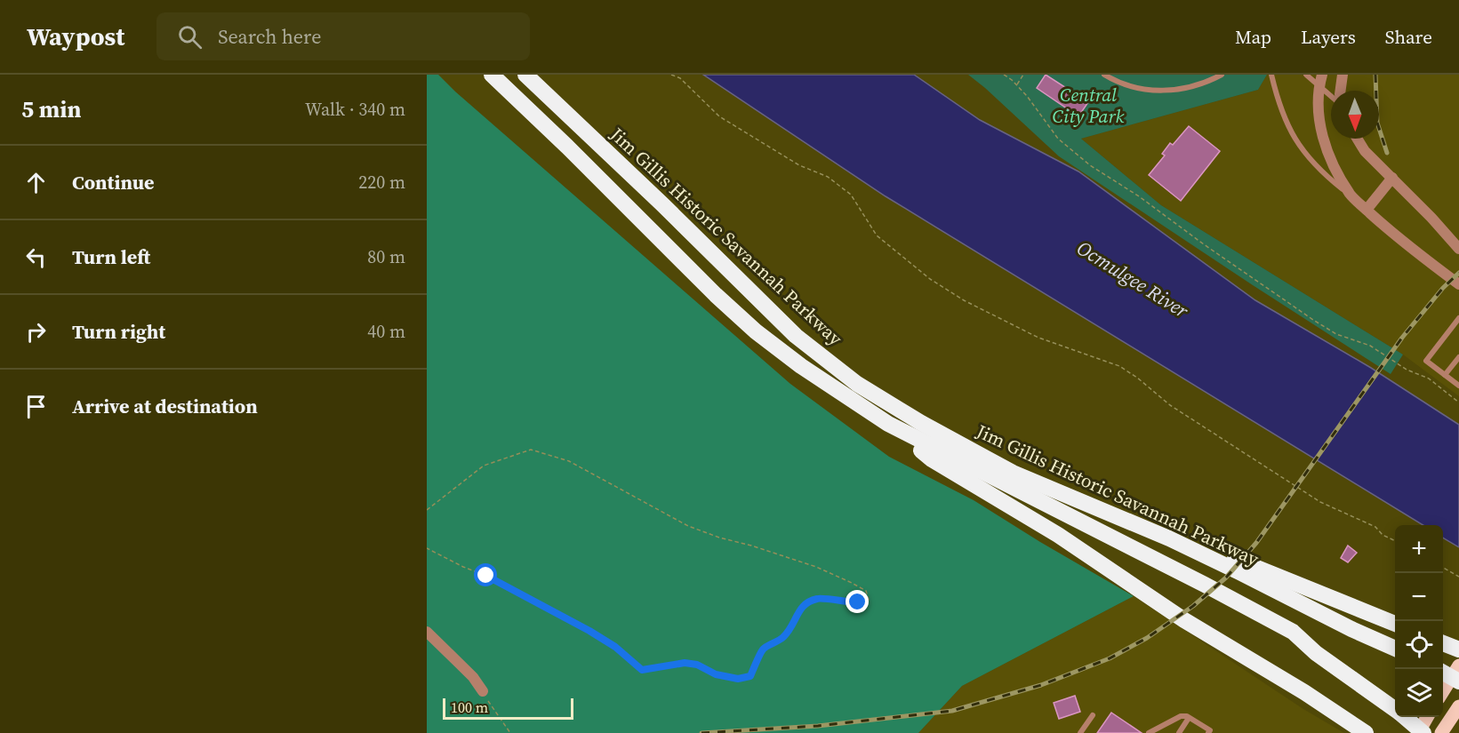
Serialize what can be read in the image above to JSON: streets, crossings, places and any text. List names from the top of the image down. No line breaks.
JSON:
{"streets":{"highway":["Jim Gillis Historic Savannah Parkway"]},"water":["Ocmulgee River"],"parks":["Central City Park"],"scale_bar":"100 m","north":"bottom","page":{"header":"Waypost","search":"Search here","nav":["Map","Layers","Share"],"heading":["5 min","Walk · 340 m"],"list":[["Continue","220 m"],["Turn left","80 m"],["Turn right","40 m"],"Arrive at destination"],"map_buttons":["+","−"],"scale":"100 m"}}
